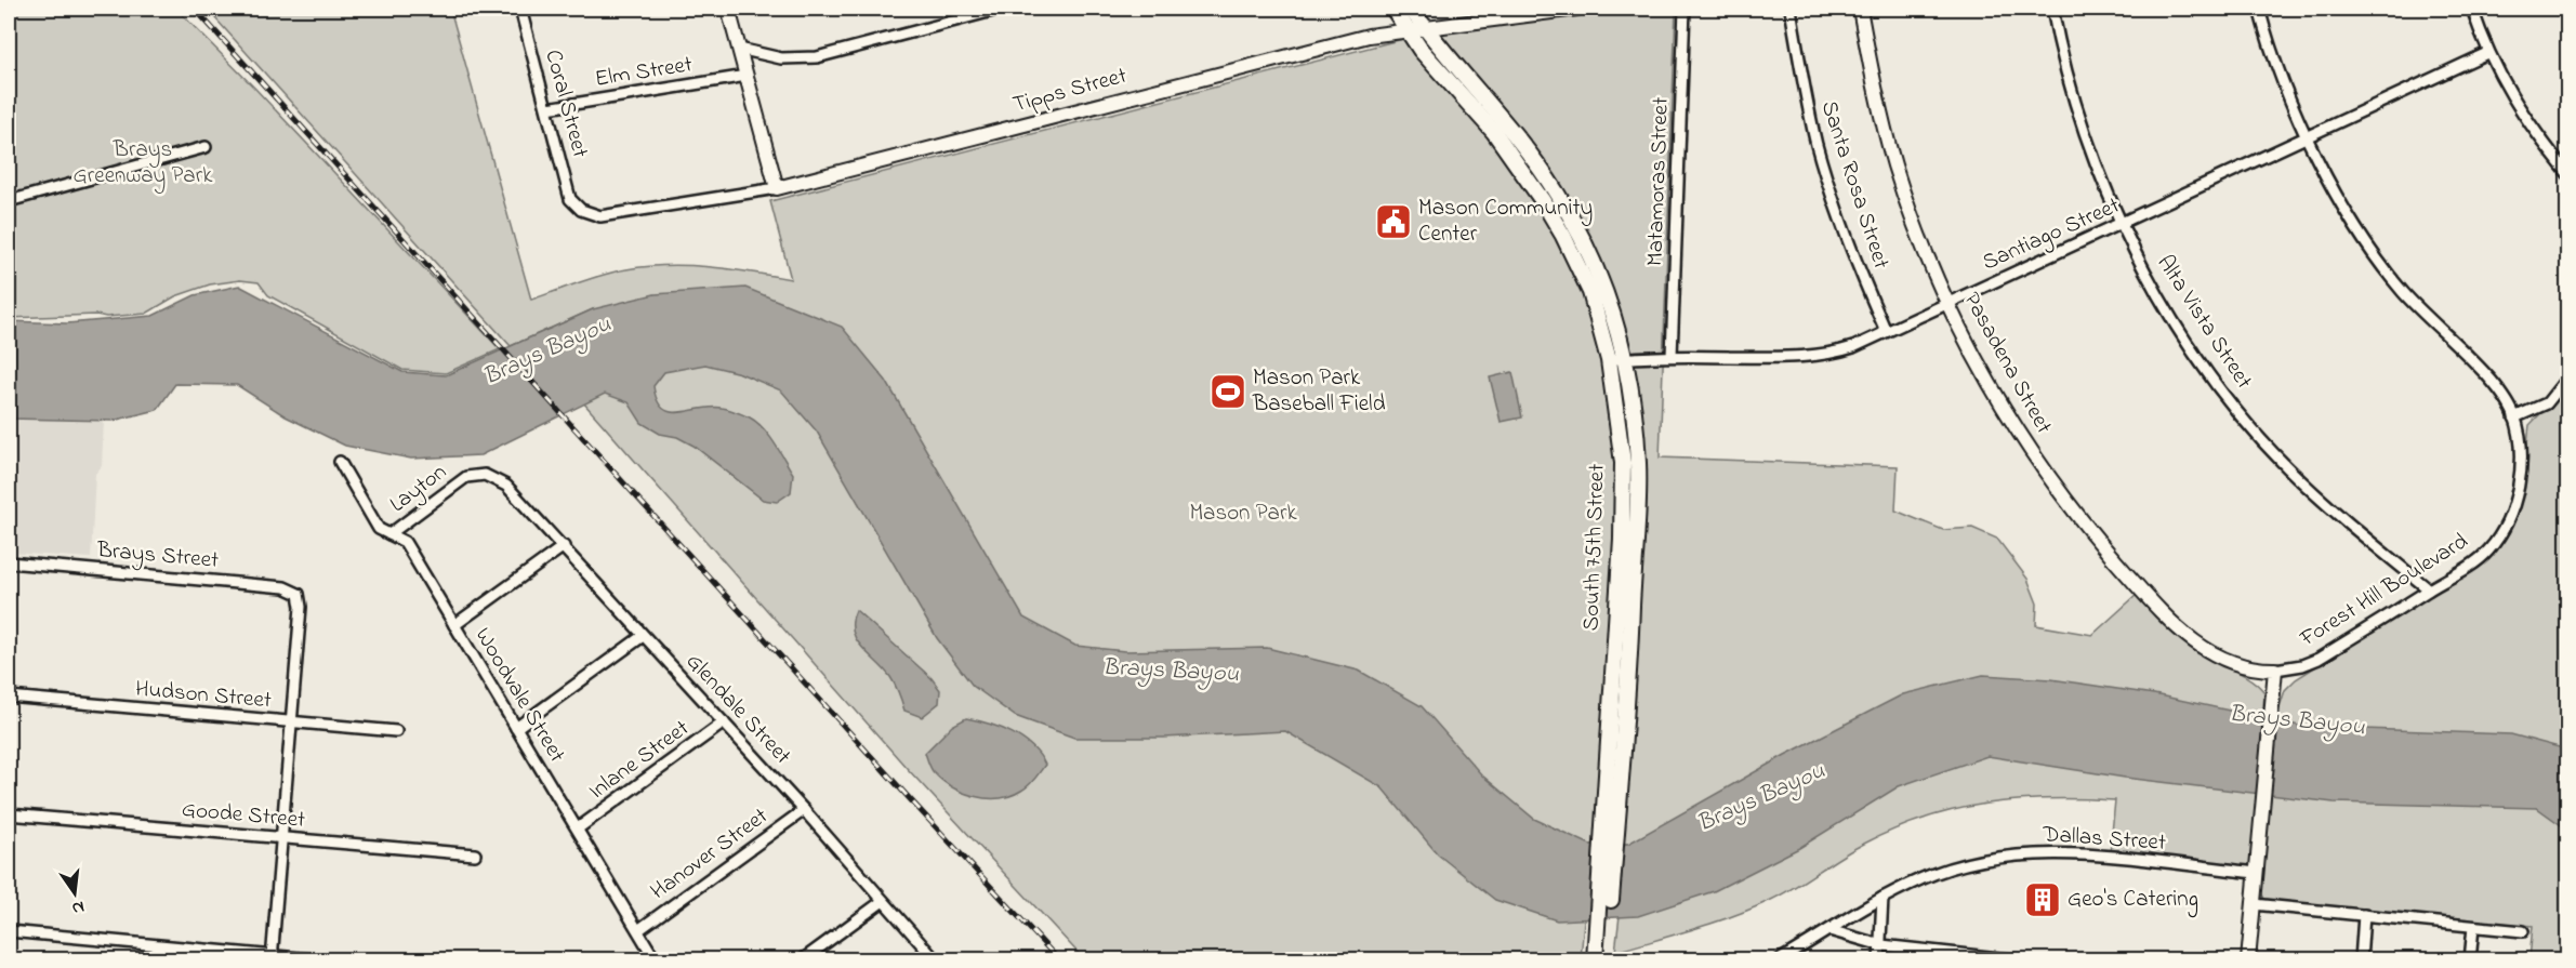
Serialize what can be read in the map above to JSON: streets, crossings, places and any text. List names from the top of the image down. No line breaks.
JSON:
{"streets":{"main road":["South 75th Street"],"street":["Elm Street","Tipps Street","Coral Street","Matamoras Street","Santa Rosa Street","Santiago Street","Alta Vista Street","Pasadena Street","Layton","Brays Street","Forest Hill Boulevard","Hudson Street","Woodvale Street","Glendale Street","Inlane Street","Goode Street","Dallas Street","Hanover Street"]},"crossings":[["Elm Street","Coral Street"],["Tipps Street","Coral Street"],["Tipps Street","South 75th Street"],["Matamoras Street","Santiago Street"],["Santa Rosa Street","Santiago Street"],["Santiago Street","Alta Vista Street"],["Santiago Street","Pasadena Street"],["Santiago Street","South 75th Street"],["Santiago Street","Forest Hill Boulevard"],["Alta Vista Street","Forest Hill Boulevard"],["Pasadena Street","Forest Hill Boulevard"],["Layton","Woodvale Street"],["Layton","Glendale Street"],["Brays Street","Hudson Street"],["Woodvale Street","Inlane Street"],["Woodvale Street","Hanover Street"],["Glendale Street","Inlane Street"],["Glendale Street","Hanover Street"]],"water":["Brays Bayou"],"parks":["Brays Greenway Park","Mason Park"],"places":{"public building":["Mason Community Center"],"sports":["Mason Park Baseball Field"],"building":["Geo's Catering"]},"north":"bottom"}
